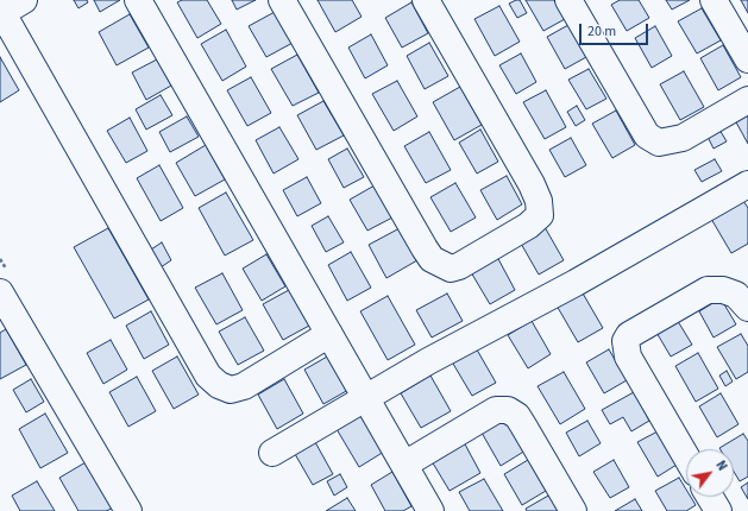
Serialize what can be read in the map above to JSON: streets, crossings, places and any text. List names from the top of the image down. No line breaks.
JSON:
{"scale_bar":"20 m","north":"top right"}
